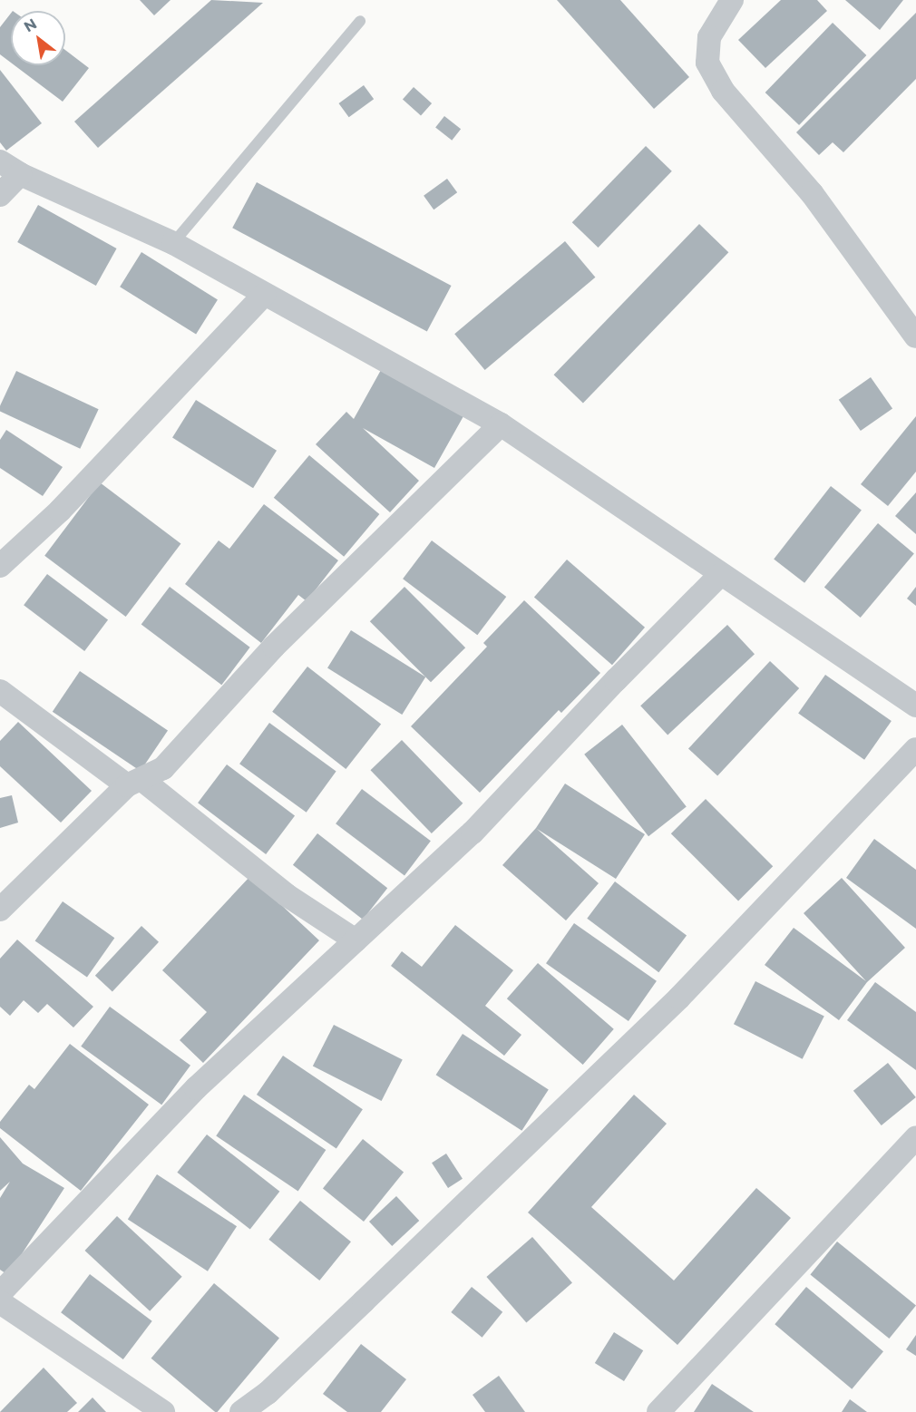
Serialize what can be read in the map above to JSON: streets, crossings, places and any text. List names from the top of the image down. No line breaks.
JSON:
{"north":"top left"}
